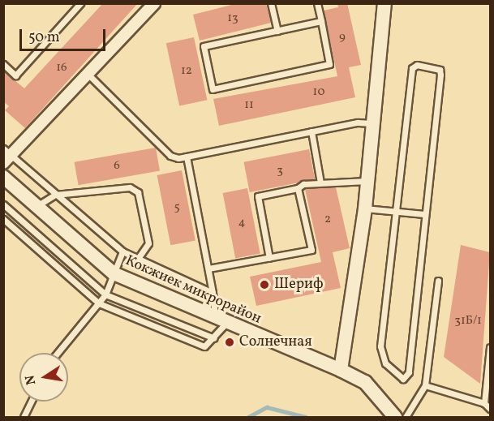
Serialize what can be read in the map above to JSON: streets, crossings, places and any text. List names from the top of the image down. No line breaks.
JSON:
{"streets":{"street":["Кокжиек микрорайон"]},"places":["Шериф","Солнечная"],"house_numbers":["13","9","16","12","10","11","6","3","5","2","4","31Б/1"],"scale_bar":"50 m","north":"left"}
